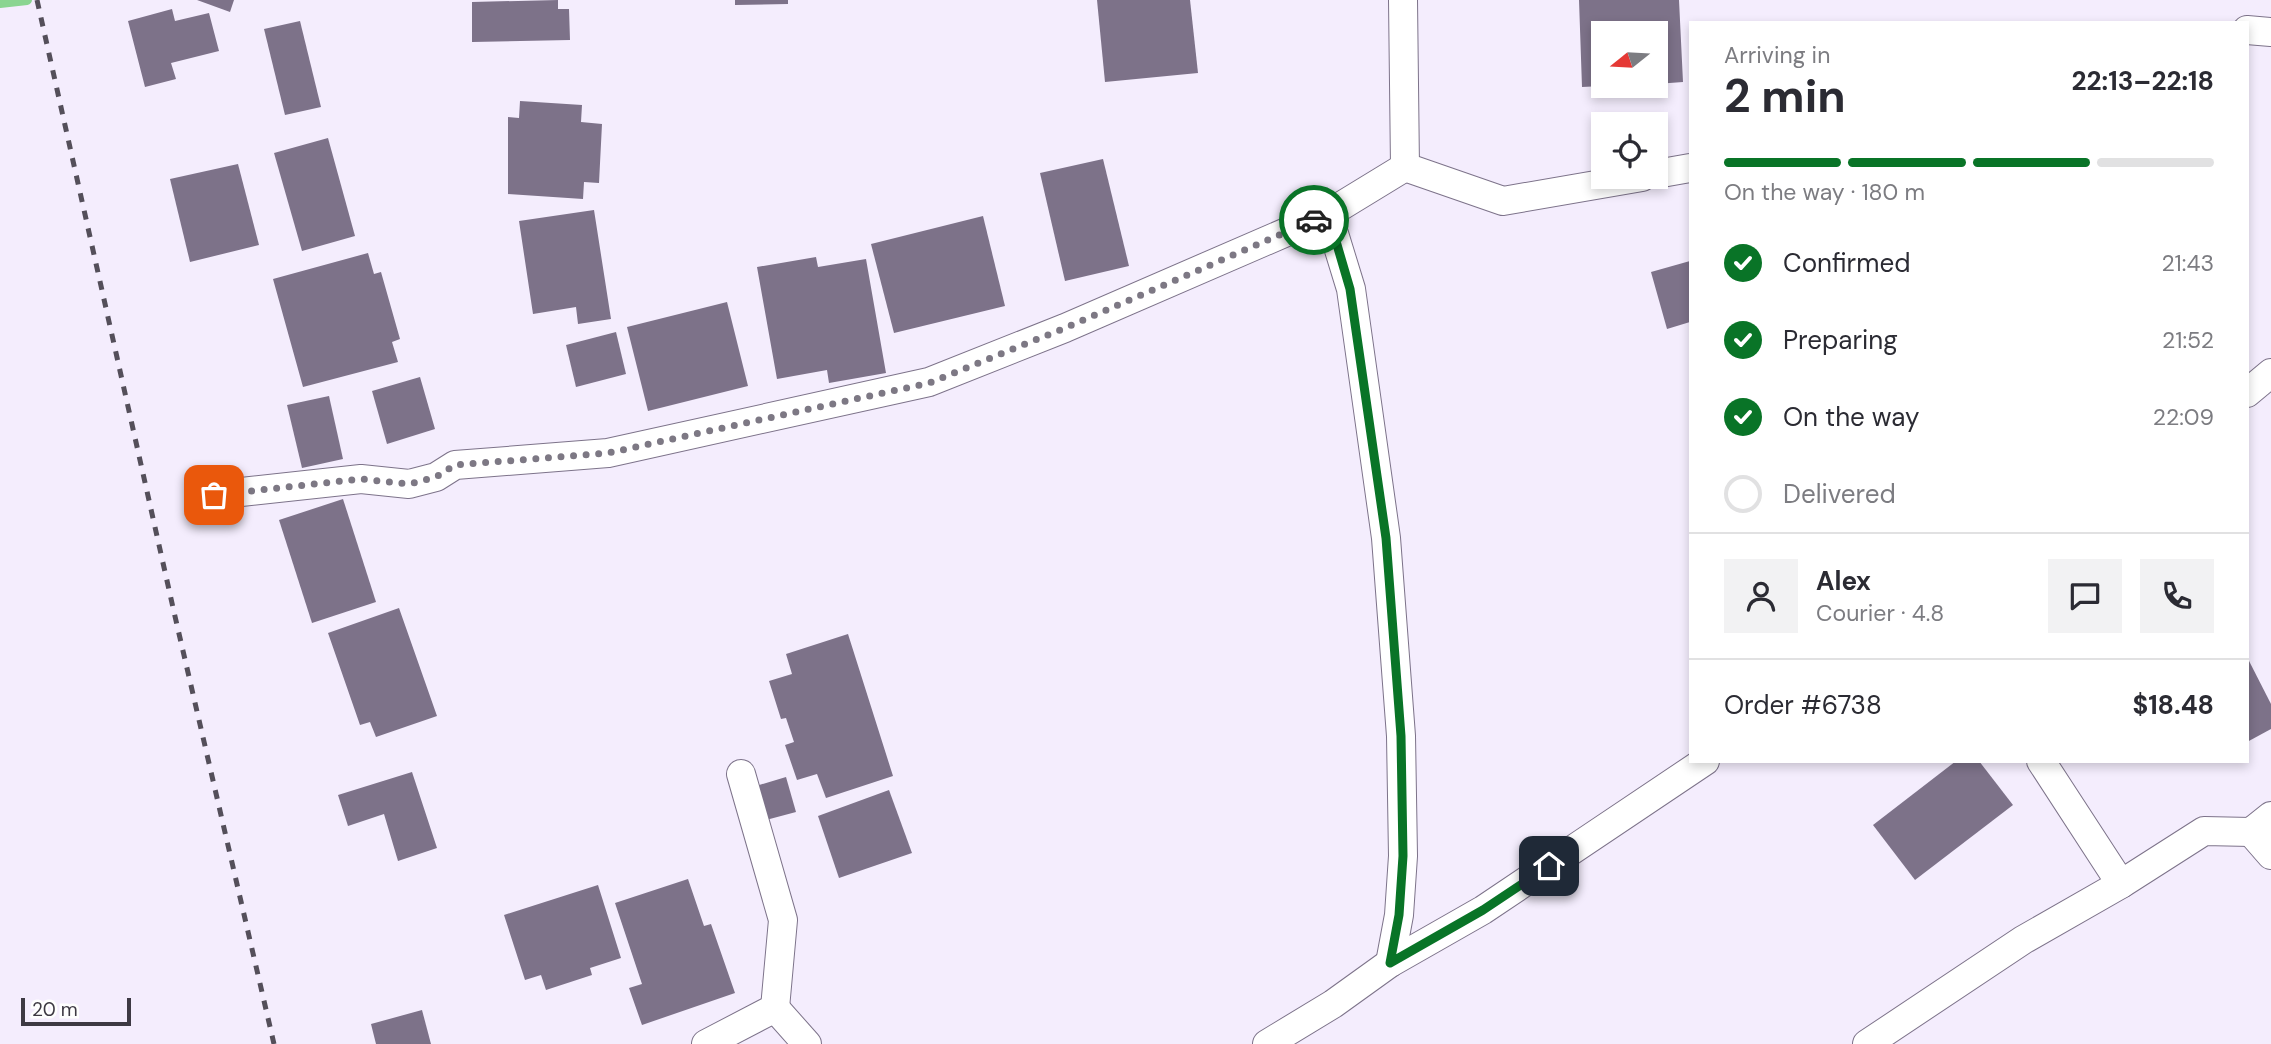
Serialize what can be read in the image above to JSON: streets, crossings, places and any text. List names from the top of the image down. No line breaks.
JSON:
{"scale_bar":"20 m","north":"left","page":{"heading":["2 min","Arriving in","22:13–22:18"],"panel":["Alex","Courier · 4.8","Order #6738","$18.48"],"bar":"On the way · 180 m","list":[["Confirmed","21:43"],["Preparing","21:52"],["On the way","22:09"],"Delivered"],"scale":"20 m"}}
